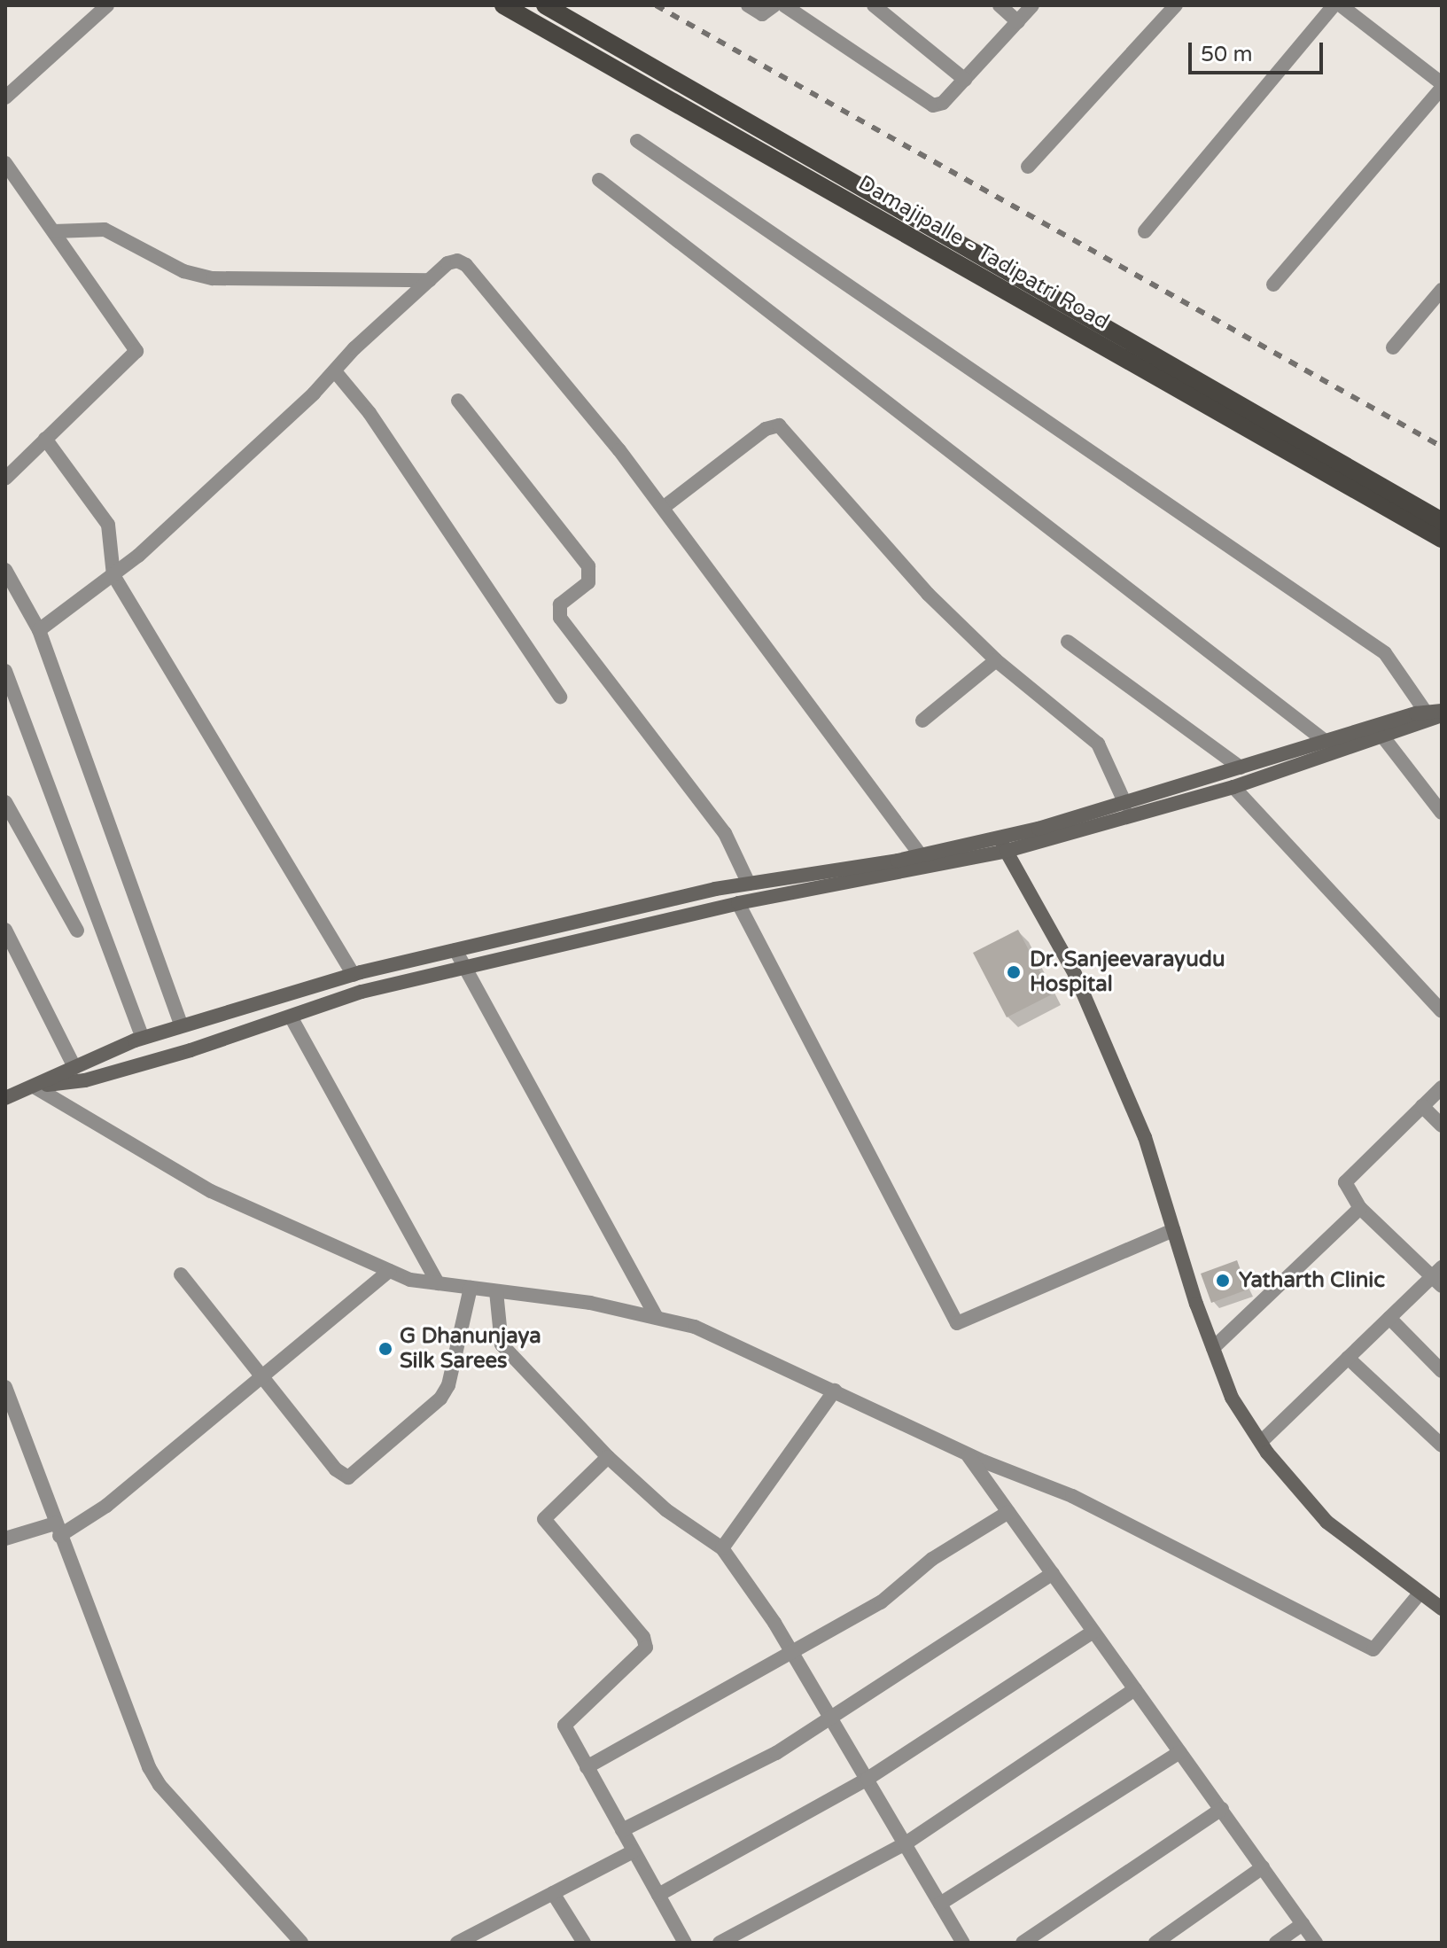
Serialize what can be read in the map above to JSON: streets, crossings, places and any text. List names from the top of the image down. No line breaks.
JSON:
{"streets":{"main road":["Damajipalle - Tadipatri Road"]},"places":["Dr. Sanjeevarayudu Hospital","Yatharth Clinic","G Dhanunjaya Silk Sarees"],"scale_bar":"50 m"}
